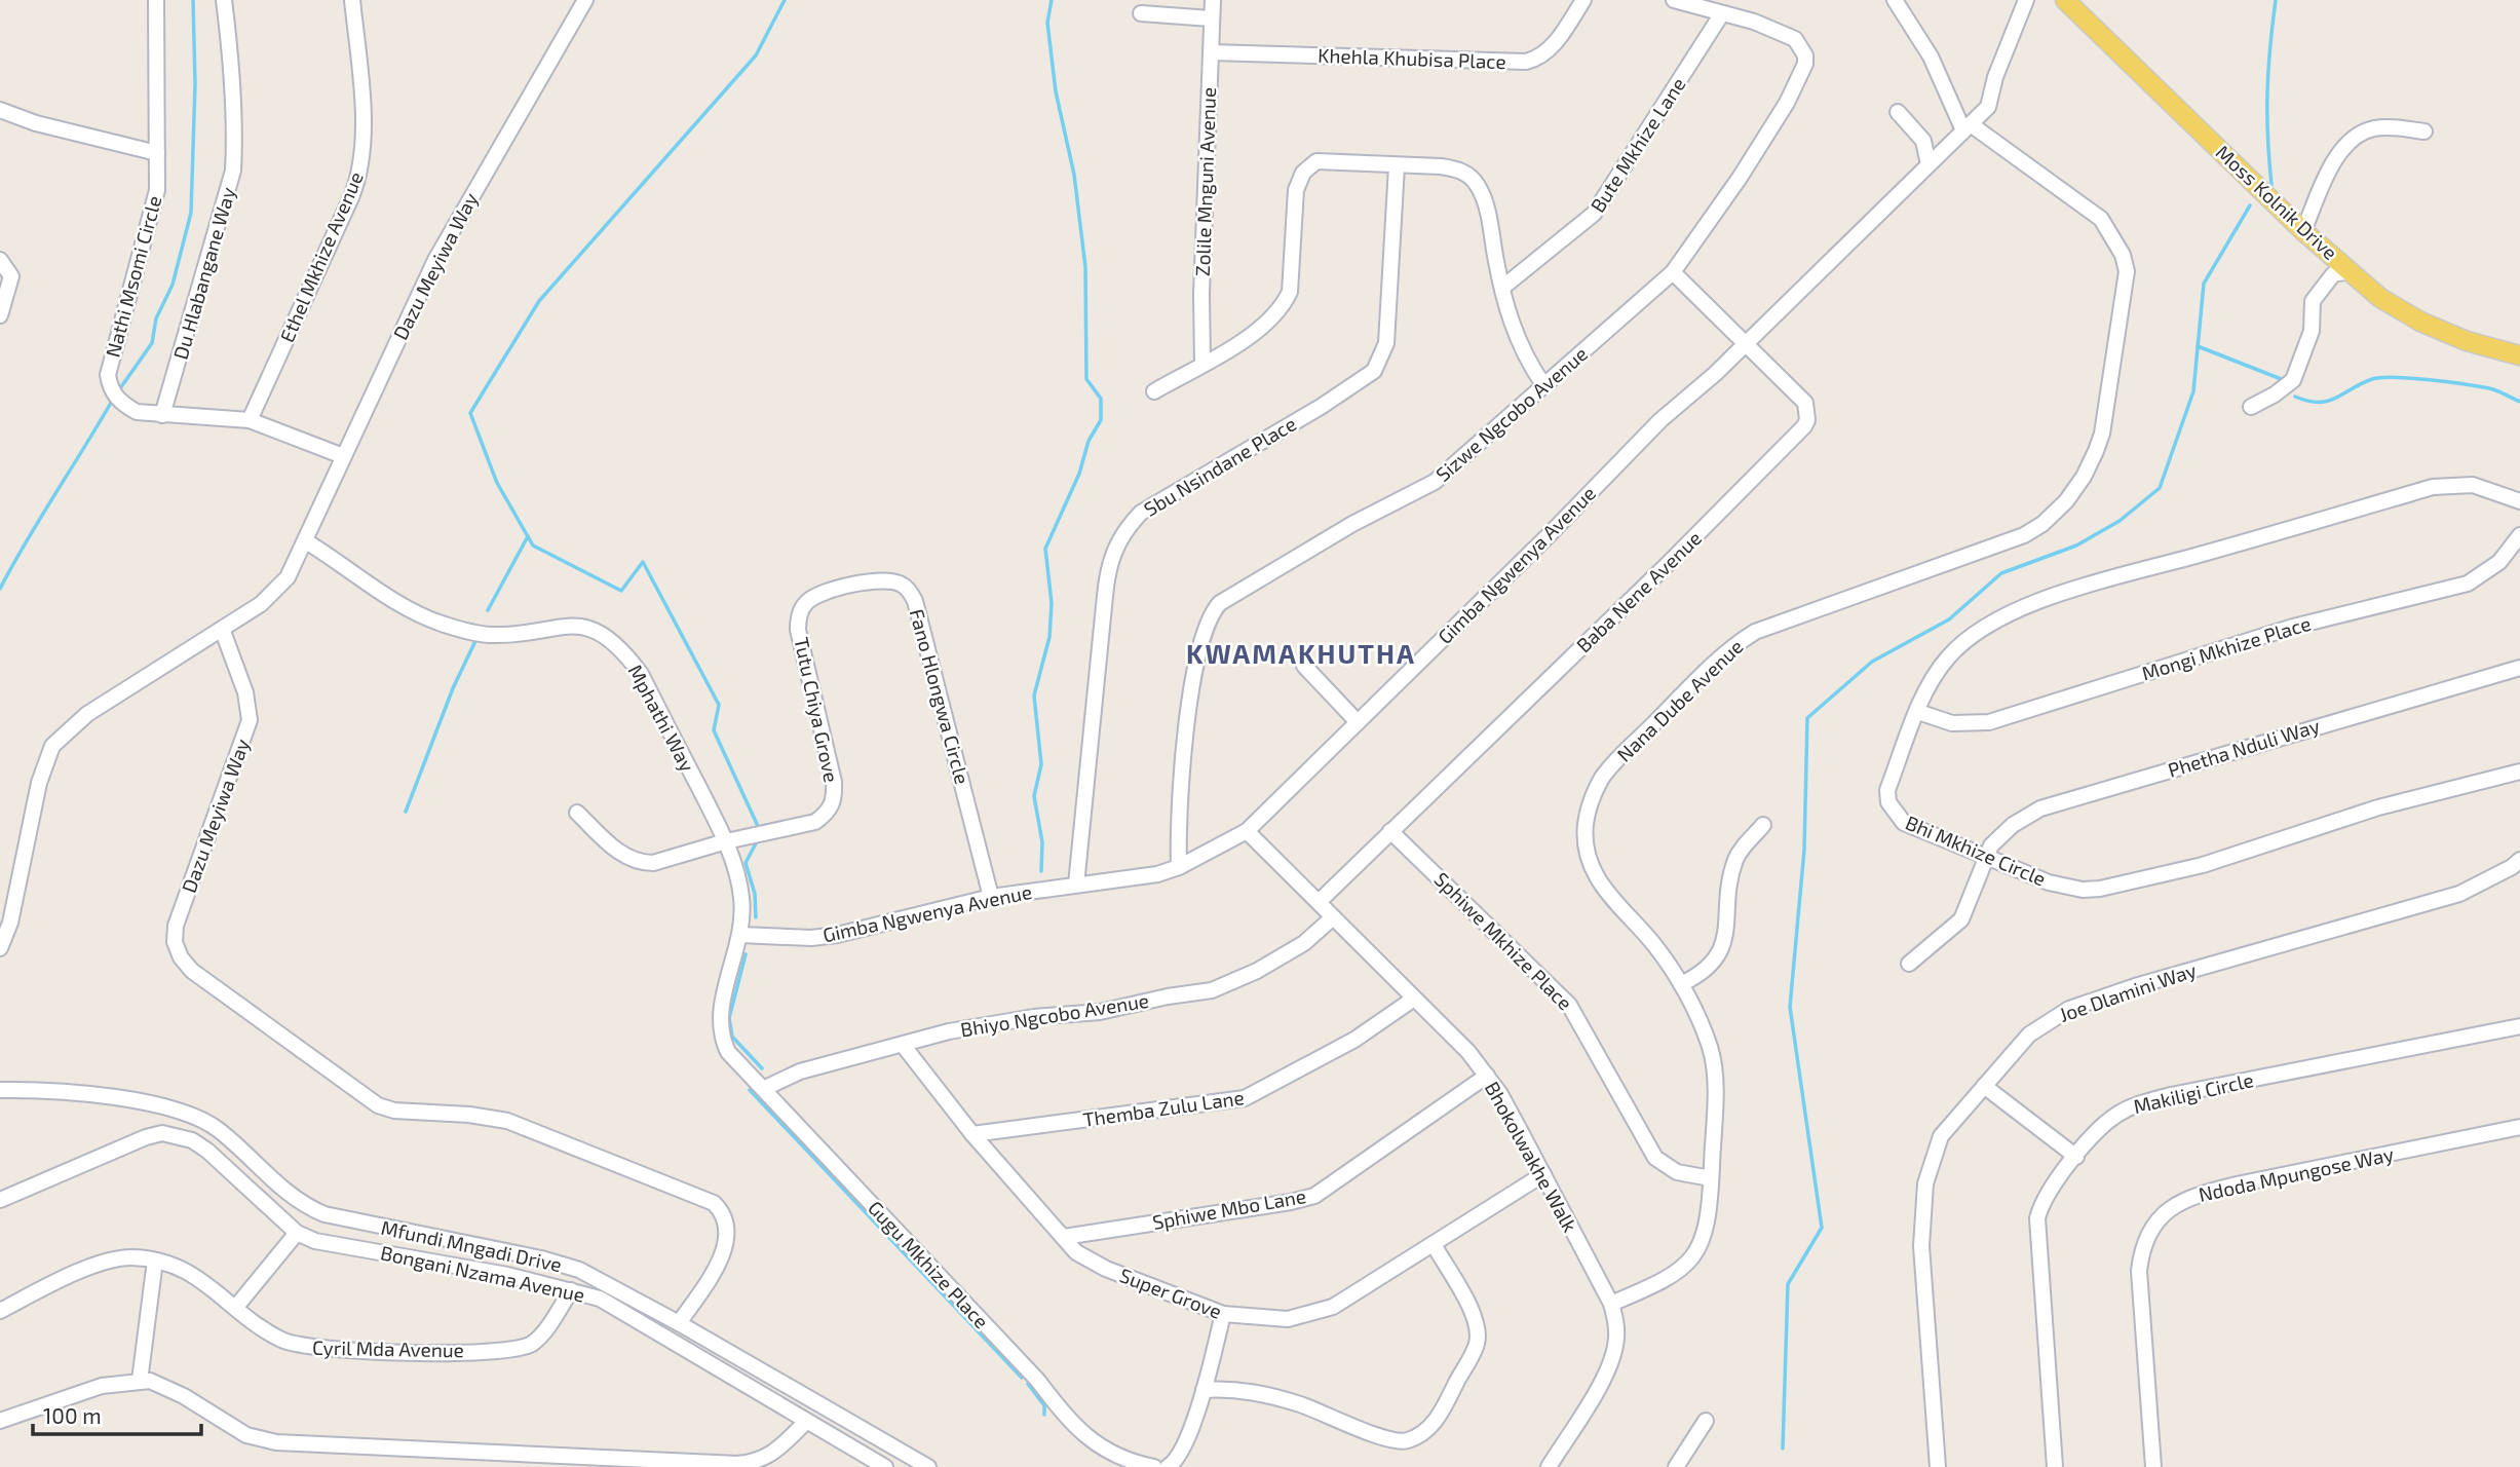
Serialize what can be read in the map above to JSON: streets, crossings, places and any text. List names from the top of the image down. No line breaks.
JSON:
{"streets":{"main road":["Moss Kolnik Drive"],"street":["Khehla Khubisa Place","Bute Mkhize Lane","Zolile Mnguni Avenue","Ethel Mkhize Avenue","Dazu Meyiwa Way","Du Hlabangane Way","Nathi Msomi Circle","Sizwe Ngcobo Avenue","Sbu Nsindane Place","Gimba Ngwenya Avenue","Baba Nene Avenue","Mongi Mkhize Place","Fano Hlongwa Circle","Nana Dube Avenue","Tutu Chiya Grove","Mphathi Way","Phetha Nduli Way","Bhi Mkhize Circle","Sphiwe Mkhize Place","Joe Dlamini Way","Bhiyo Ngcobo Avenue","Makiligi Circle","Themba Zulu Lane","Bhokolwakhe Walk","Ndoda Mpungose Way","Sphiwe Mbo Lane","Mfundi Mngadi Drive","Gugu Mkhize Place","Bongani Nzama Avenue","Super Grove","Cyril Mda Avenue"]},"crossings":[["Khehla Khubisa Place","Zolile Mnguni Avenue"],["Bute Mkhize Lane","Sizwe Ngcobo Avenue"],["Ethel Mkhize Avenue","Nathi Msomi Circle"],["Dazu Meyiwa Way","Nathi Msomi Circle"],["Dazu Meyiwa Way","Mphathi Way"],["Dazu Meyiwa Way","Mfundi Mngadi Drive"],["Du Hlabangane Way","Nathi Msomi Circle"],["Sizwe Ngcobo Avenue","Gimba Ngwenya Avenue"],["Sizwe Ngcobo Avenue","Baba Nene Avenue"],["Sbu Nsindane Place","Gimba Ngwenya Avenue"],["Gimba Ngwenya Avenue","Baba Nene Avenue"],["Gimba Ngwenya Avenue","Fano Hlongwa Circle"],["Gimba Ngwenya Avenue","Nana Dube Avenue"],["Gimba Ngwenya Avenue","Mphathi Way"],["Gimba Ngwenya Avenue","Bhokolwakhe Walk"],["Baba Nene Avenue","Sphiwe Mkhize Place"],["Baba Nene Avenue","Bhokolwakhe Walk"],["Mongi Mkhize Place","Bhi Mkhize Circle"],["Fano Hlongwa Circle","Tutu Chiya Grove"],["Nana Dube Avenue","Sphiwe Mkhize Place"],["Nana Dube Avenue","Bhokolwakhe Walk"],["Tutu Chiya Grove","Mphathi Way"],["Mphathi Way","Gugu Mkhize Place"],["Phetha Nduli Way","Bhi Mkhize Circle"],["Bhiyo Ngcobo Avenue","Bhokolwakhe Walk"],["Bhiyo Ngcobo Avenue","Gugu Mkhize Place"],["Bhiyo Ngcobo Avenue","Super Grove"],["Themba Zulu Lane","Bhokolwakhe Walk"],["Themba Zulu Lane","Super Grove"],["Bhokolwakhe Walk","Sphiwe Mbo Lane"],["Bhokolwakhe Walk","Super Grove"],["Sphiwe Mbo Lane","Super Grove"],["Bongani Nzama Avenue","Cyril Mda Avenue"]],"districts":["KWAMAKHUTHA"],"scale_bar":"100 m"}
